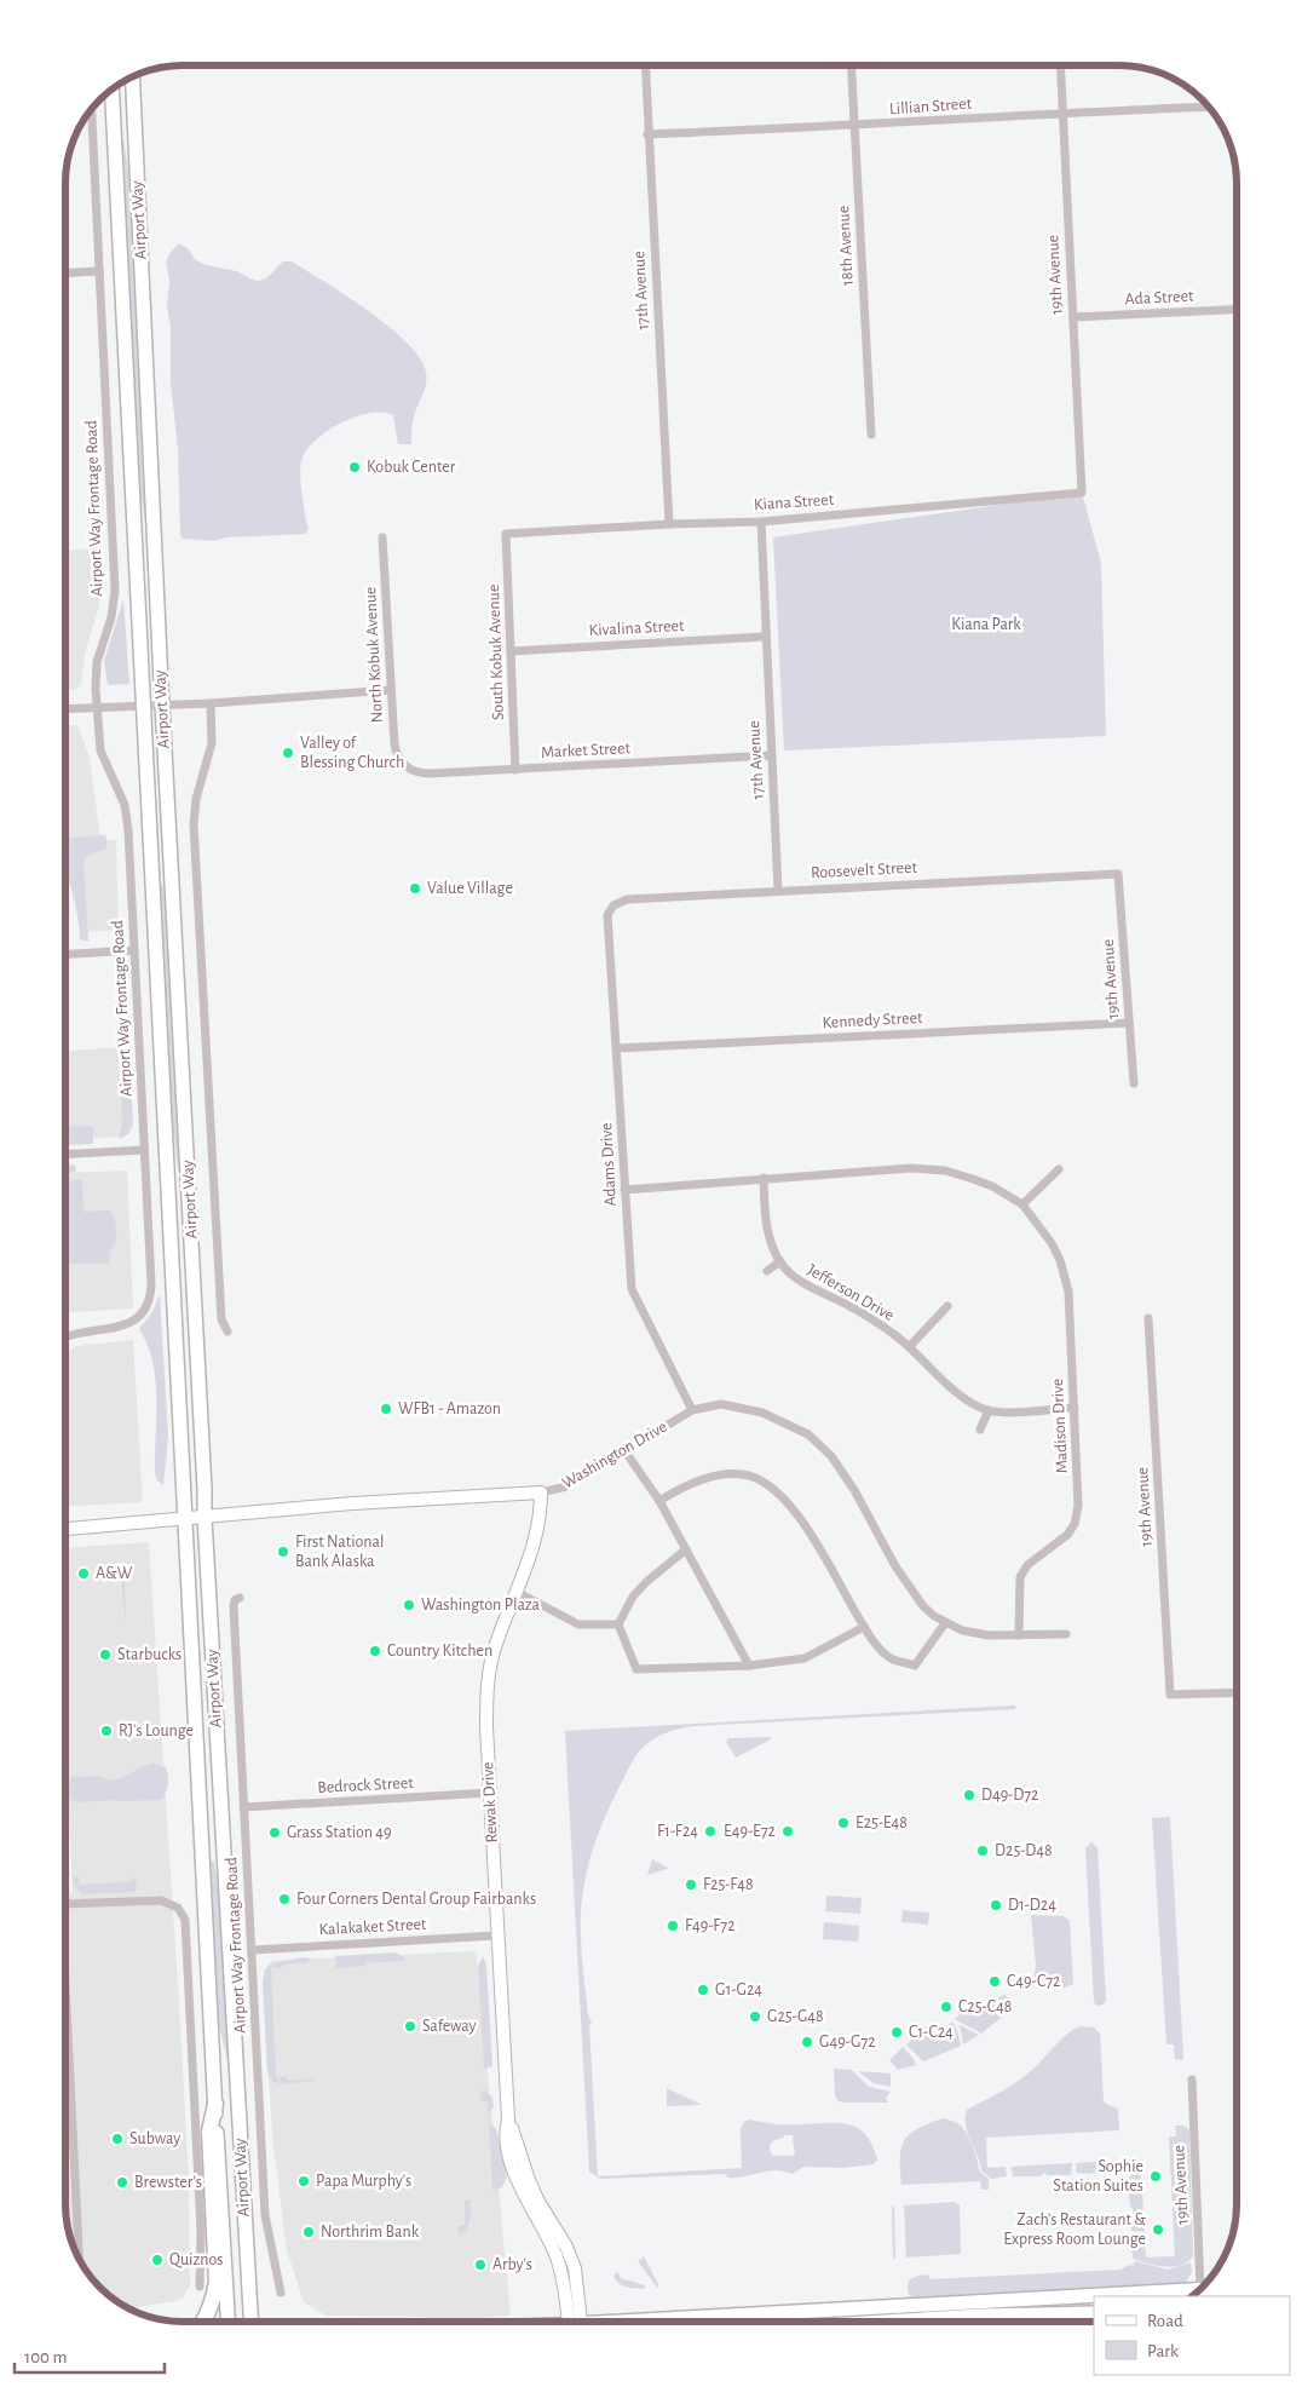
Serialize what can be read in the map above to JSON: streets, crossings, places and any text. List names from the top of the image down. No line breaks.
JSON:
{"streets":{"main road":["Airport Way"],"street":["Lillian Street","18th Avenue","19th Avenue","17th Avenue","Ada Street","Kiana Street","Airport Way Frontage Road","Kivalina Street","South Kobuk Avenue","North Kobuk Avenue","Market Street","Roosevelt Street","Kennedy Street","Adams Drive","Jefferson Drive","Madison Drive","Washington Drive","Bedrock Street","Rewak Drive","Kalakaket Street"]},"crossings":[["Lillian Street","18th Avenue"],["Lillian Street","19th Avenue"],["Lillian Street","17th Avenue"],["Airport Way","Washington Drive"],["19th Avenue","Ada Street"],["19th Avenue","Kiana Street"],["19th Avenue","Roosevelt Street"],["19th Avenue","Kennedy Street"],["17th Avenue","Kiana Street"],["17th Avenue","Kivalina Street"],["17th Avenue","Market Street"],["17th Avenue","Roosevelt Street"],["Kiana Street","South Kobuk Avenue"],["Airport Way Frontage Road","Bedrock Street"],["Airport Way Frontage Road","Kalakaket Street"],["Kivalina Street","South Kobuk Avenue"],["South Kobuk Avenue","Market Street"],["North Kobuk Avenue","Market Street"],["Roosevelt Street","Adams Drive"],["Kennedy Street","Adams Drive"],["Adams Drive","Madison Drive"],["Adams Drive","Washington Drive"],["Jefferson Drive","Madison Drive"],["Madison Drive","Washington Drive"],["Washington Drive","Rewak Drive"],["Bedrock Street","Rewak Drive"],["Rewak Drive","Kalakaket Street"]],"parks":["Kiana Park"],"places":["Kobuk Center","Valley of Blessing Church","Value Village","WFB1 - Amazon","First National Bank Alaska","A&W","Washington Plaza","Country Kitchen","Starbucks","RJ's Lounge","D49-D72","E25-E48","F1-F24","E49-E72","Grass Station 49","D25-D48","F25-F48","Four Corners Dental Group Fairbanks","D1-D24","F49-F72","C49-C72","G1-G24","C25-C48","G25-G48","Safeway","C1-C24","G49-G72","Subway","Sophie Station Suites","Papa Murphy's","Brewster's","Zach's Restaurant & Express Room Lounge","Northrim Bank","Quiznos","Arby's"],"legend":["Road","Park"],"scale_bar":"100 m"}
